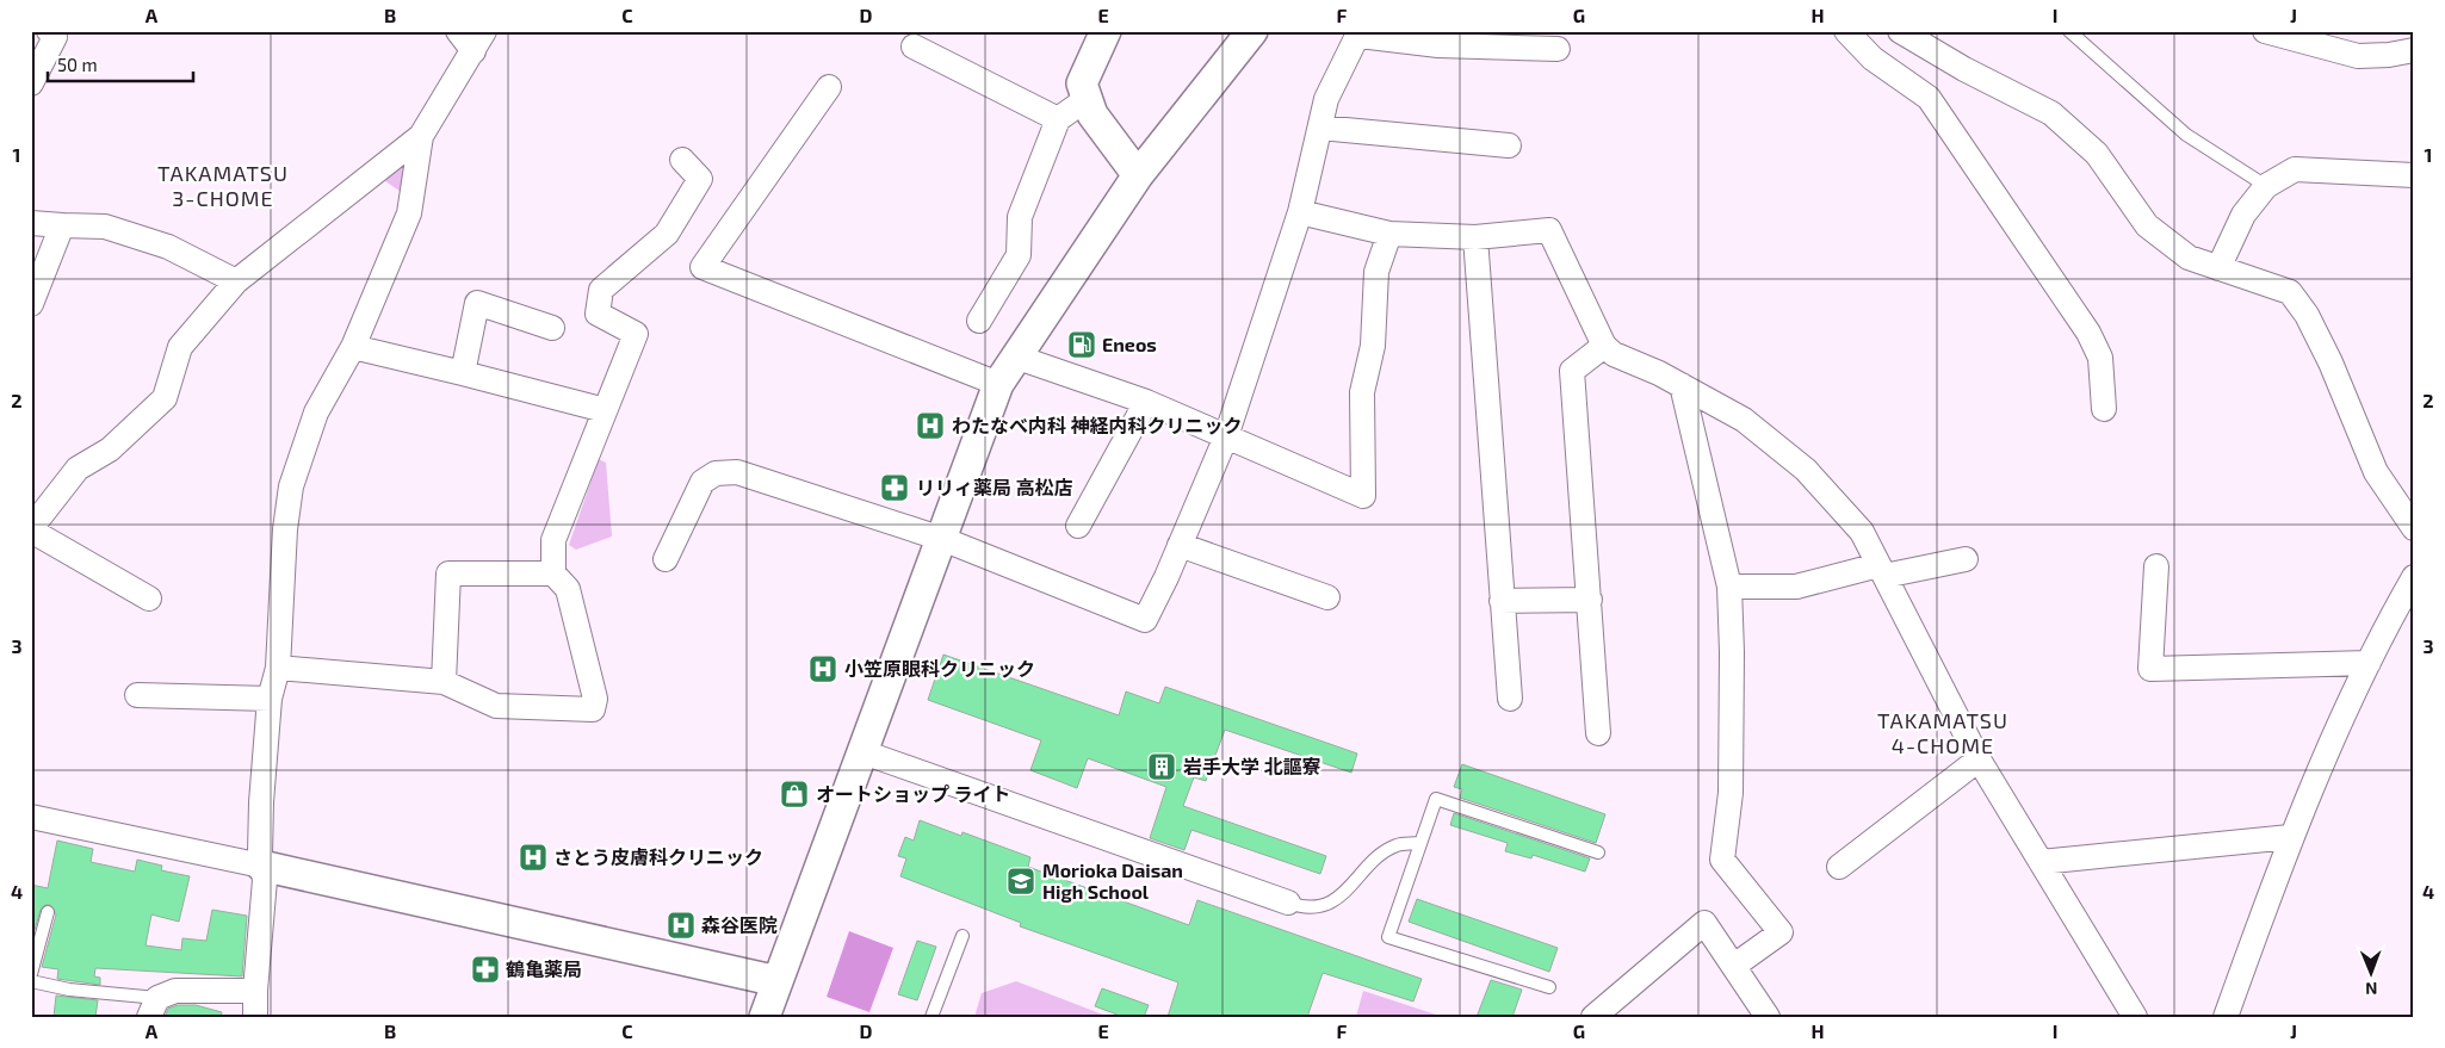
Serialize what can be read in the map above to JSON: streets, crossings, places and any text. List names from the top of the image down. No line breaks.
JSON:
{"districts":["TAKAMATSU 3-CHOME","TAKAMATSU 4-CHOME"],"places":{"fuel station":["Eneos"],"hospital":["わたなべ内科 神経内科クリニック","小笠原眼科クリニック","さとう皮膚科クリニック","森谷医院"],"pharmacy":["リリィ薬局 高松店","鶴亀薬局"],"building":["岩手大学 北謳寮"],"shop":["オートショップ ライト"],"school or university":["Morioka Daisan High School"]},"scale_bar":"50 m","north":"bottom","grid":{"columns":["A","B","C","D","E","F","G","H","I","J"],"rows":["1","2","3","4"]}}
